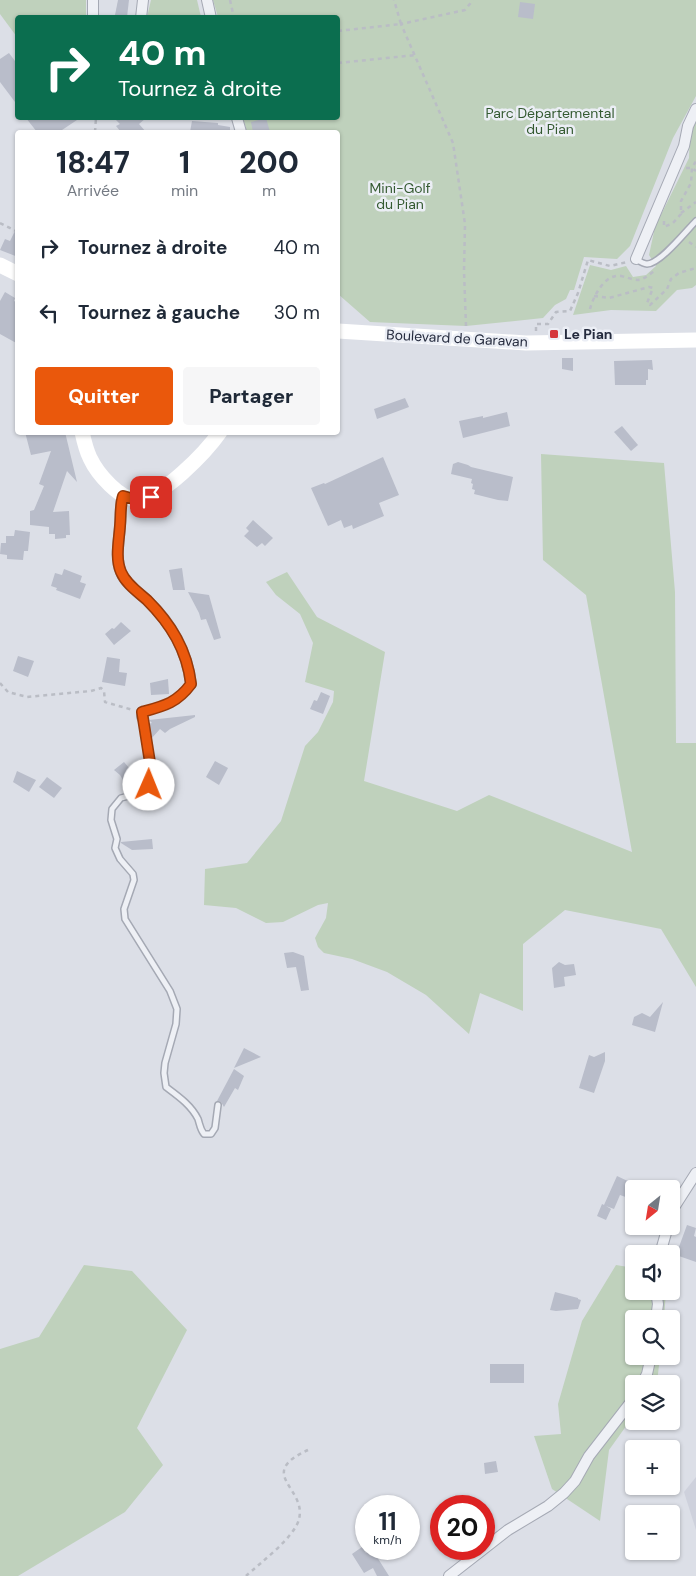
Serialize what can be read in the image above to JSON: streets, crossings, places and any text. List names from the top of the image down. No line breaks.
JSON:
{"streets":{"street":["Boulevard de Garavan"]},"parks":["Parc Départemental du Pian","Mini-Golf du Pian"],"places":{"transit":["Le Pian"]},"north":"bottom left","page":{"turn":["40 m","Tournez à droite"],"eta":["18:47","Arrivée","1","min","200","m"],"list":[{"name":"Tournez à droite","value":"40 m"},{"name":"Tournez à gauche","value":"30 m"}],"buttons":["Quitter","Partager"],"map_buttons":["+","−"],"speed":"11 km/h","limit":"20"}}
